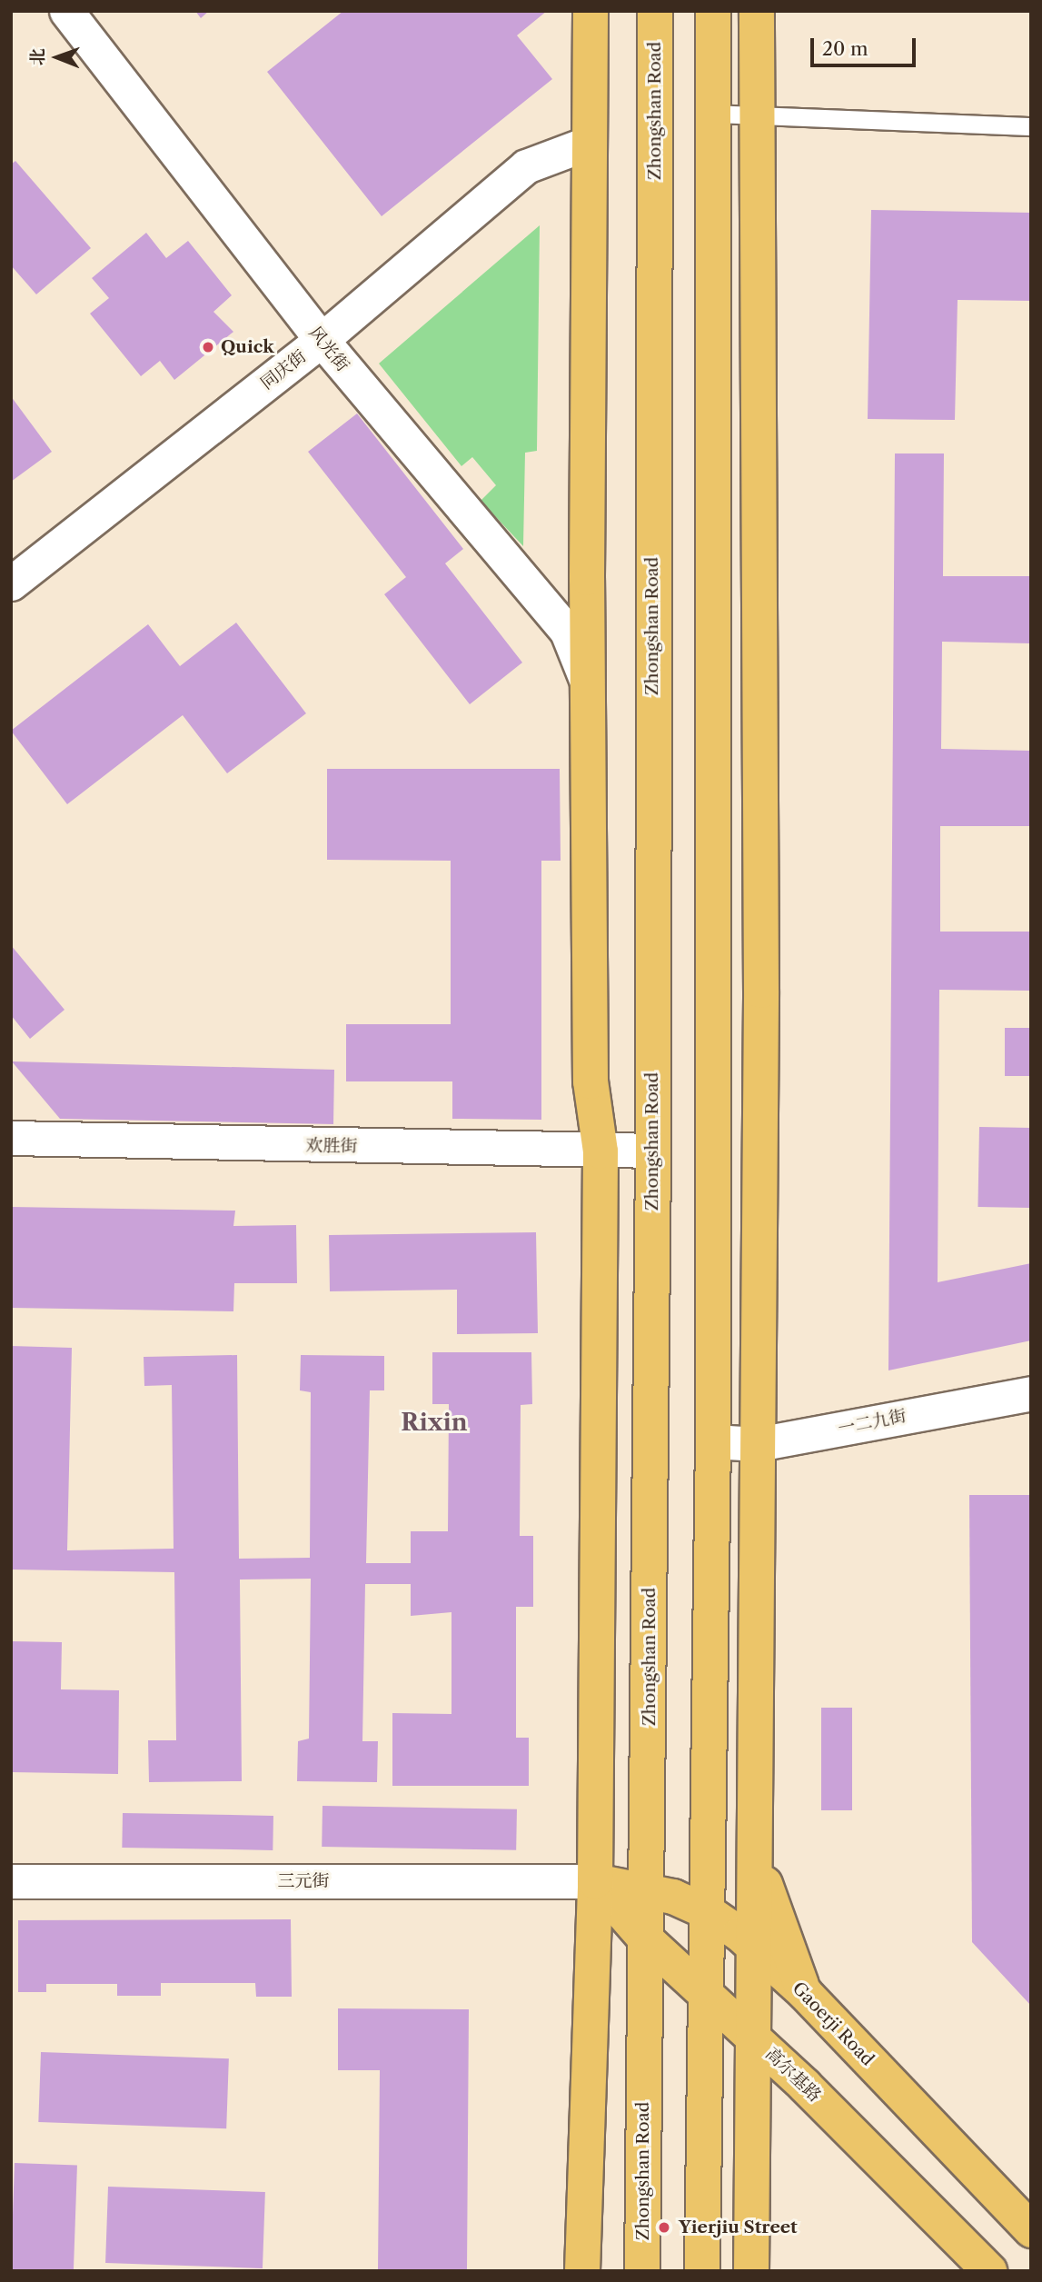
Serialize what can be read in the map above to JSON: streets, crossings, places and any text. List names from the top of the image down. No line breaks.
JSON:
{"streets":{"main road":["Zhongshan Road","Gaoerji Road","高尔基路"],"street":["风光街","同庆街","欢胜街","一二九街","三元街"]},"crossings":[["Zhongshan Road","欢胜街"],["Zhongshan Road","Gaoerji Road"],["Zhongshan Road","高尔基路"],["风光街","同庆街"],["三元街","Gaoerji Road"],["三元街","高尔基路"],["Gaoerji Road","高尔基路"]],"districts":["Rixin"],"places":["Quick","Yierjiu Street"],"scale_bar":"20 m","north":"left"}
